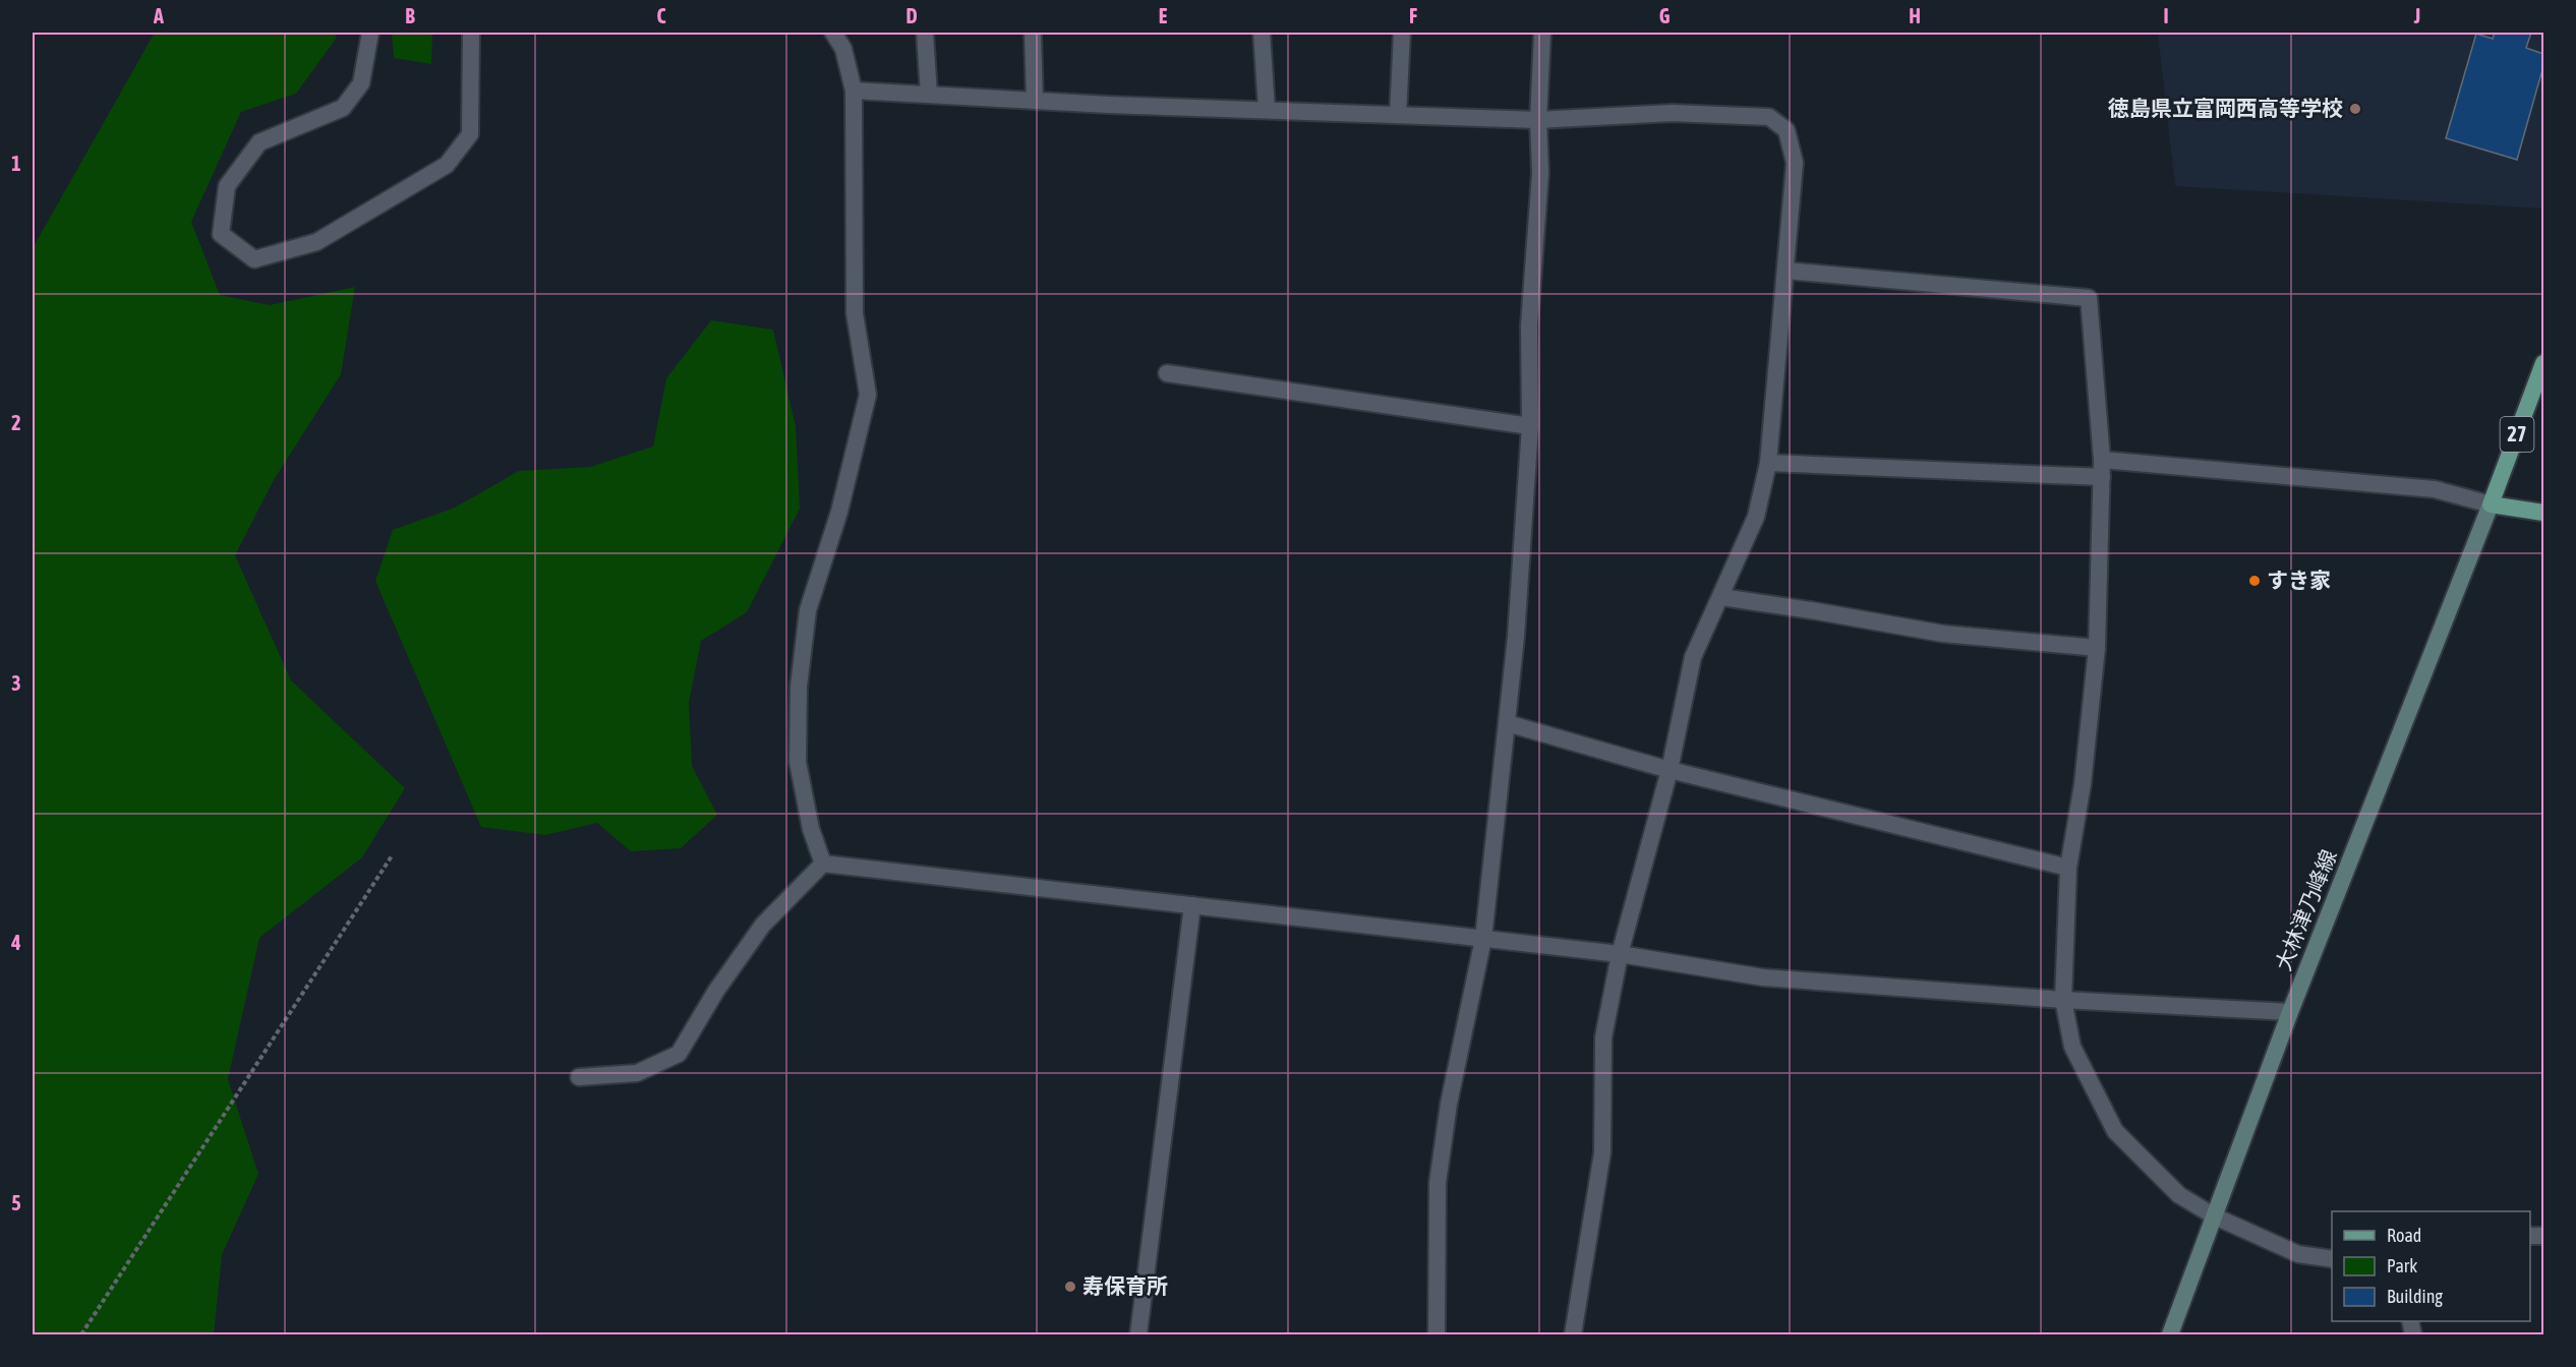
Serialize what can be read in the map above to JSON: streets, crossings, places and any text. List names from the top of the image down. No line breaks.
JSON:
{"streets":{"main road":["27","大林津乃峰線"]},"crossings":[["27","大林津乃峰線"]],"places":["徳島県立富岡西高等学校","すき家","寿保育所"],"legend":["Road","Park","Building"],"grid":{"columns":["A","B","C","D","E","F","G","H","I","J"],"rows":["1","2","3","4","5"]}}
